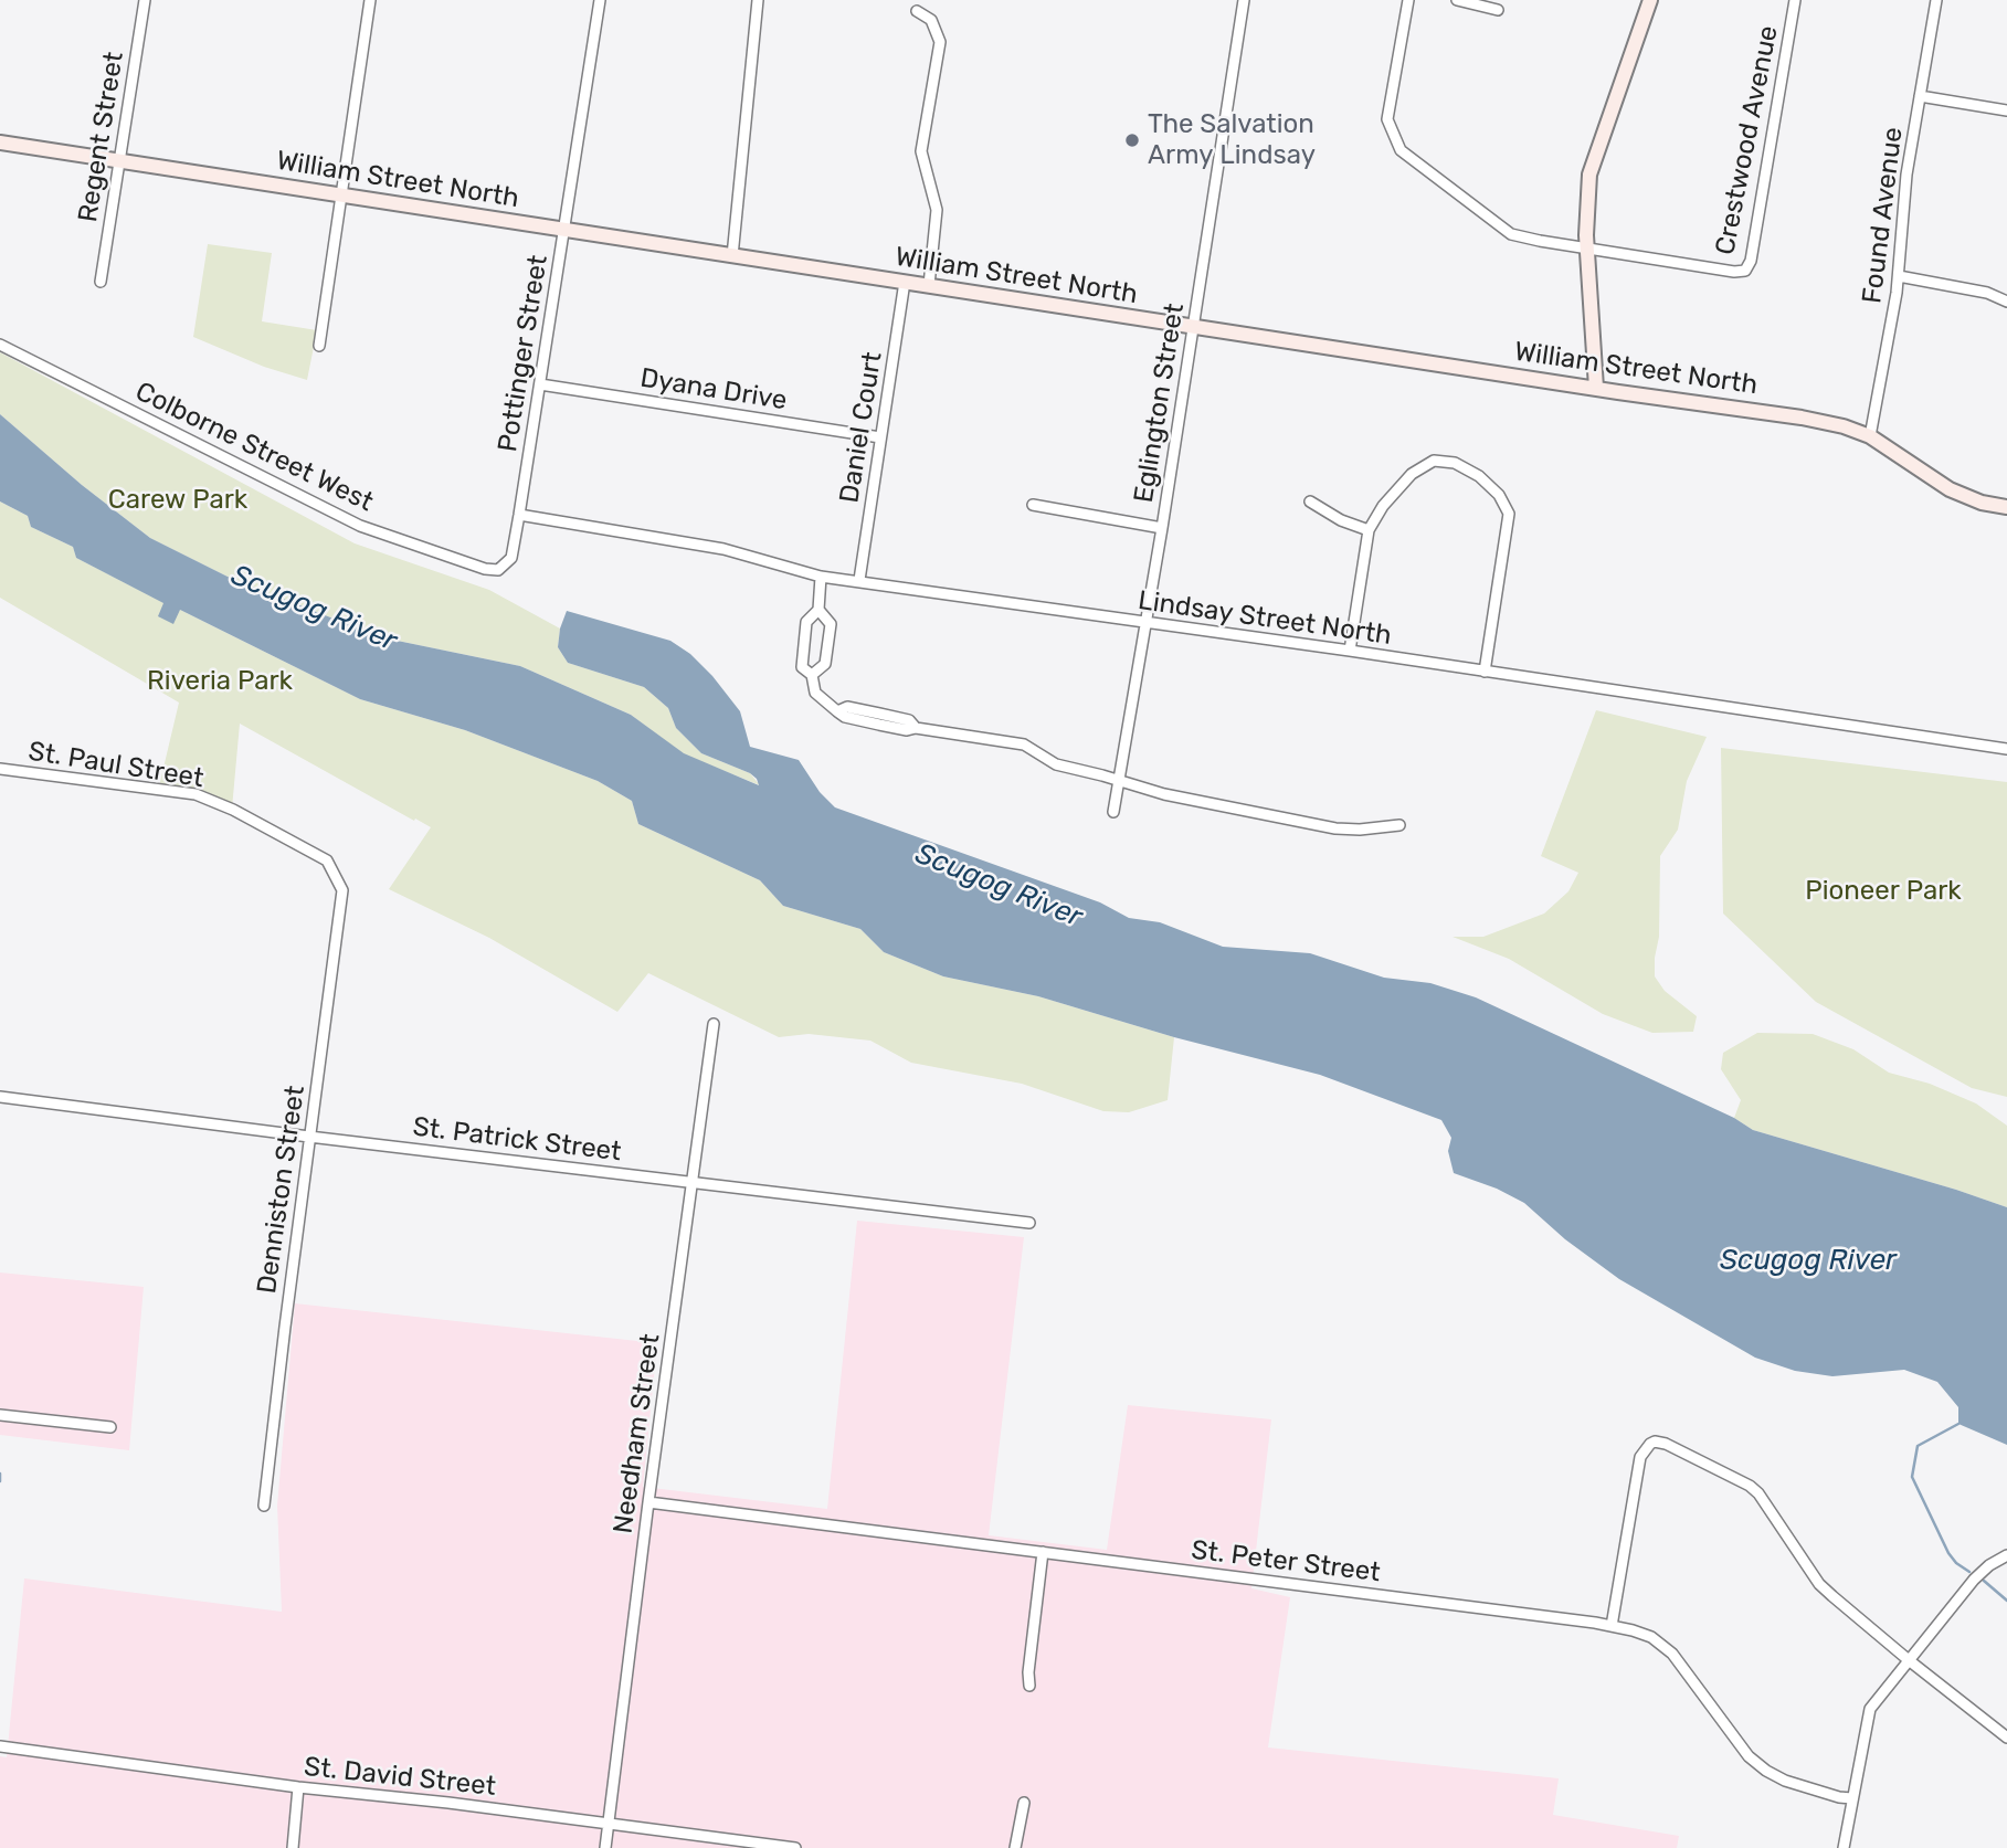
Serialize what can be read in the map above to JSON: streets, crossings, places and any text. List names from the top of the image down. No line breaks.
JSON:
{"streets":{"street":["Regent Street","Crestwood Avenue","William Street North","Found Avenue","Pottinger Street","Dyana Drive","Eglington Street","Daniel Court","Colborne Street West","Lindsay Street North","St. Paul Street","St. Patrick Street","Denniston Street","Needham Street","St. Peter Street","St. David Street"]},"crossings":[["Regent Street","William Street North"],["William Street North","Found Avenue"],["William Street North","Pottinger Street"],["William Street North","Eglington Street"],["William Street North","Daniel Court"],["Pottinger Street","Dyana Drive"],["Pottinger Street","Colborne Street West"],["Pottinger Street","Lindsay Street North"],["Dyana Drive","Daniel Court"],["Eglington Street","Lindsay Street North"],["Daniel Court","Lindsay Street North"],["St. Paul Street","Denniston Street"],["St. Patrick Street","Denniston Street"],["St. Patrick Street","Needham Street"],["Needham Street","St. Peter Street"],["Needham Street","St. David Street"]],"water":["Scugog River"],"parks":["Carew Park","Riveria Park","Pioneer Park"],"places":["The Salvation Army Lindsay"]}
